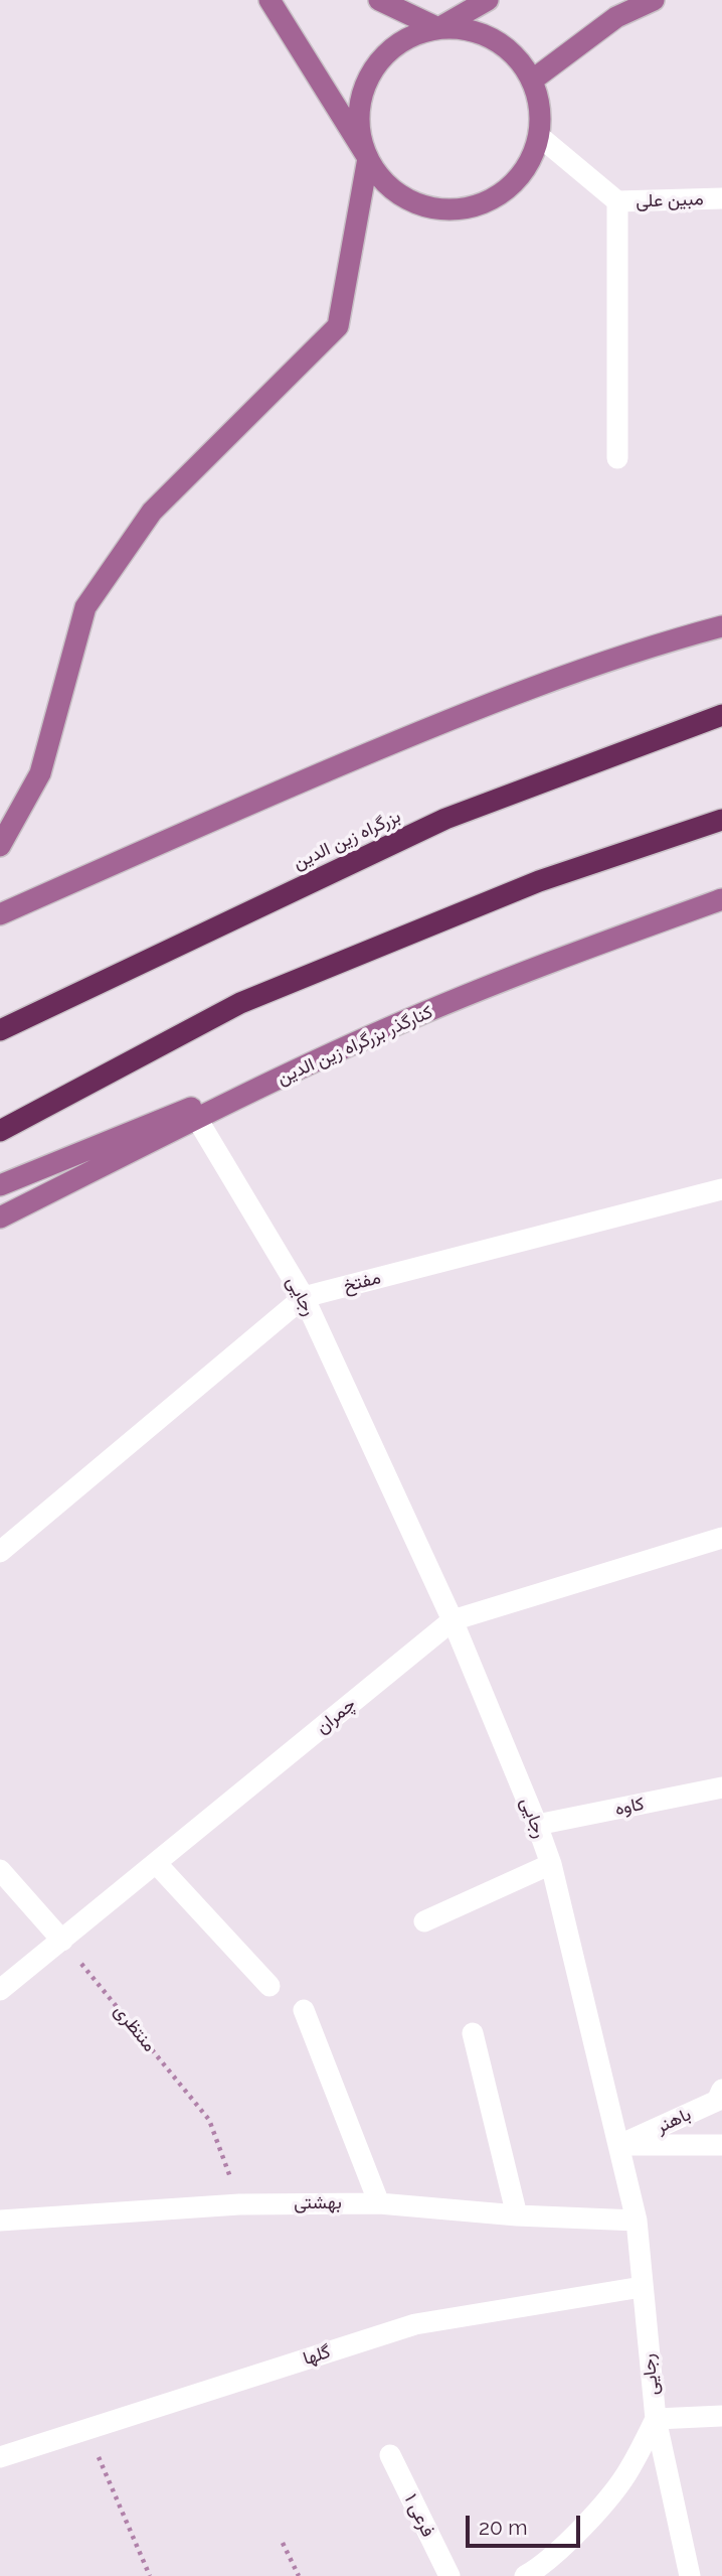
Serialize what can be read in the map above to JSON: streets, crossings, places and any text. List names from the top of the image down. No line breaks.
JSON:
{"streets":{"highway":["بزرگراه زین الدین"],"main road":["کنارگذر بزرگراه زین الدین"],"street":["مبین علی","مفتخ","رجایی","چمران","کاوه","باهنر","بهشتی","گلها","فرعی ۱"],"path":["منتظری"]},"crossings":[["کنارگذر بزرگراه زین الدین","رجایی"],["مفتخ","رجایی"],["رجایی","چمران"],["رجایی","کاوه"],["رجایی","باهنر"],["رجایی","بهشتی"],["رجایی","گلها"],["چمران","منتظری"],["منتظری","بهشتی"]],"scale_bar":"20 m"}
